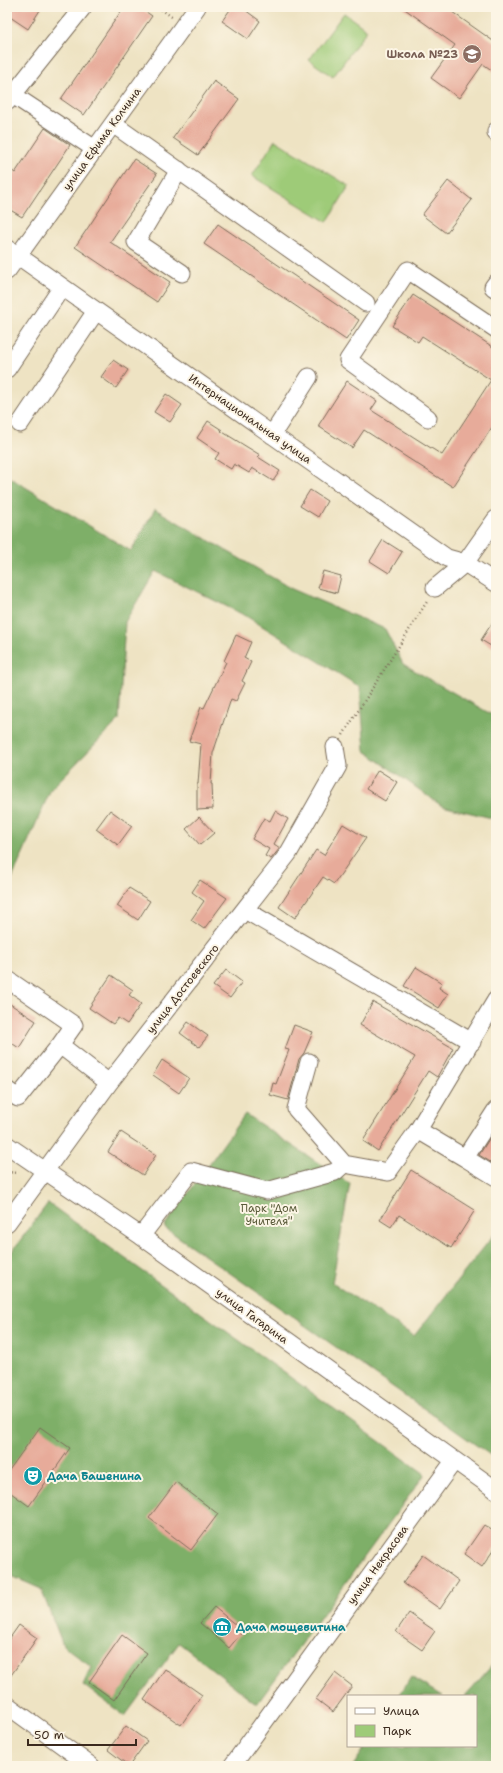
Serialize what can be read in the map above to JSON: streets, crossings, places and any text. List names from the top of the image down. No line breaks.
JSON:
{"streets":{"street":["улица Ефима Колчина","Интернациональная улица","улица Достоевского","улица Гагарина","улица Некрасова"]},"crossings":[["улица Ефима Колчина","Интернациональная улица"],["улица Достоевского","улица Гагарина"],["улица Гагарина","улица Некрасова"]],"parks":["Парк \"Дом Учителя\""],"places":{"school or university":["Школа №23"],"theatre":["Дача Башенина"],"museum":["Дача мощевитина"]},"legend":["Улица","Парк"],"scale_bar":"50 m"}
